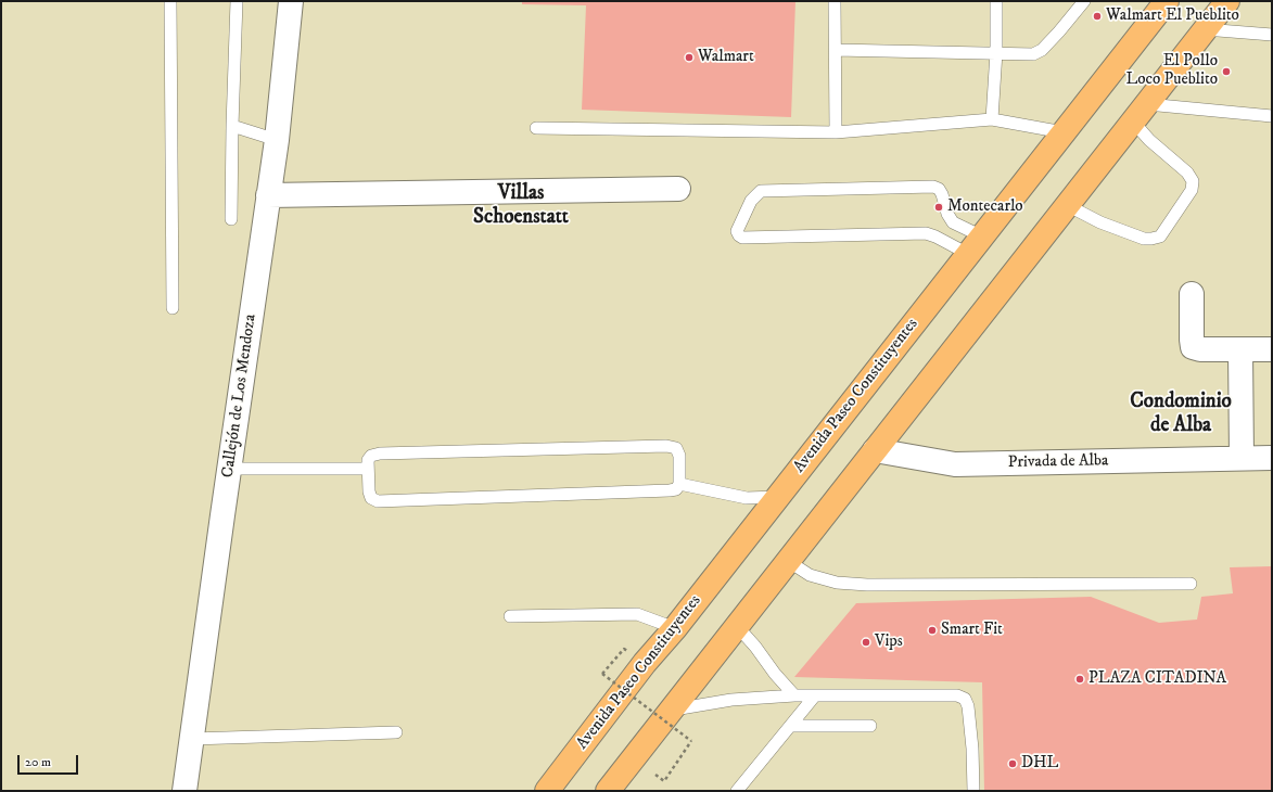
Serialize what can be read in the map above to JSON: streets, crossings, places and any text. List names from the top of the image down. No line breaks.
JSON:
{"streets":{"highway":["Avenida Paseo Constituyentes"],"street":["Callejón de Los Mendoza","Privada de Alba"]},"districts":["Villas Schoenstatt","Condominio de Alba"],"places":["Walmart El Pueblito","Walmart","El Pollo Loco Pueblito","Montecarlo","Smart Fit","Vips","PLAZA CITADINA","DHL"],"scale_bar":"20 m"}
